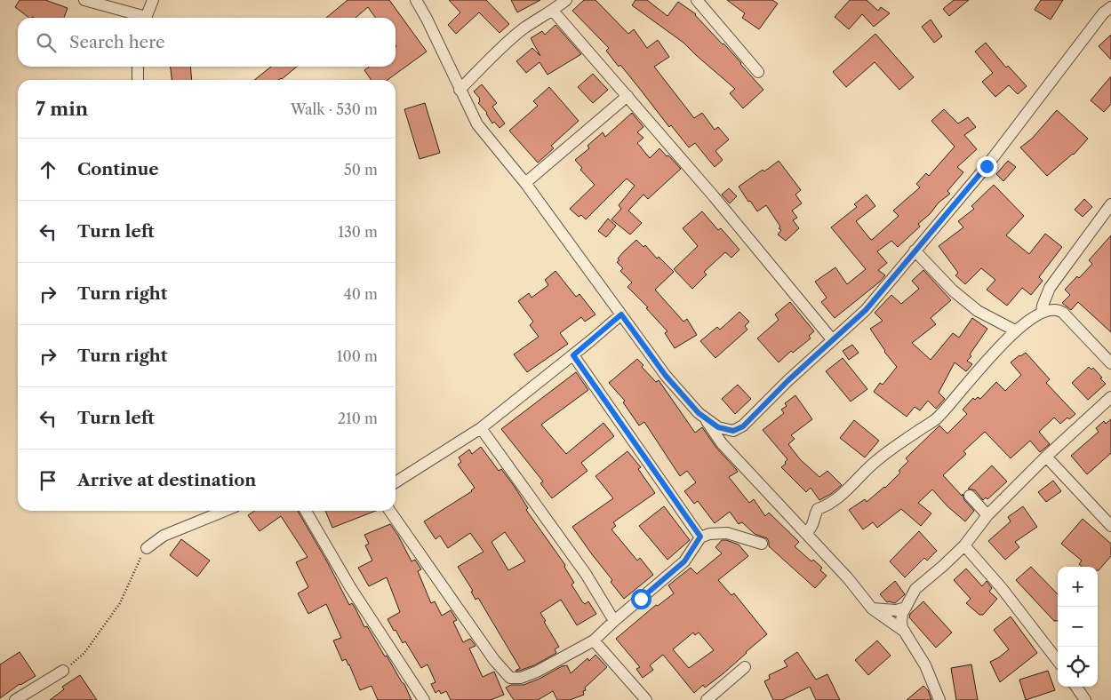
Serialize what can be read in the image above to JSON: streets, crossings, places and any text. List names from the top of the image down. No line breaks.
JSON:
{"page":{"search":"Search here","heading":["7 min","Walk · 530 m"],"list":[["Continue","50 m"],["Turn left","130 m"],["Turn right","40 m"],["Turn right","100 m"],["Turn left","210 m"],"Arrive at destination"],"map_buttons":["+","−"]}}
